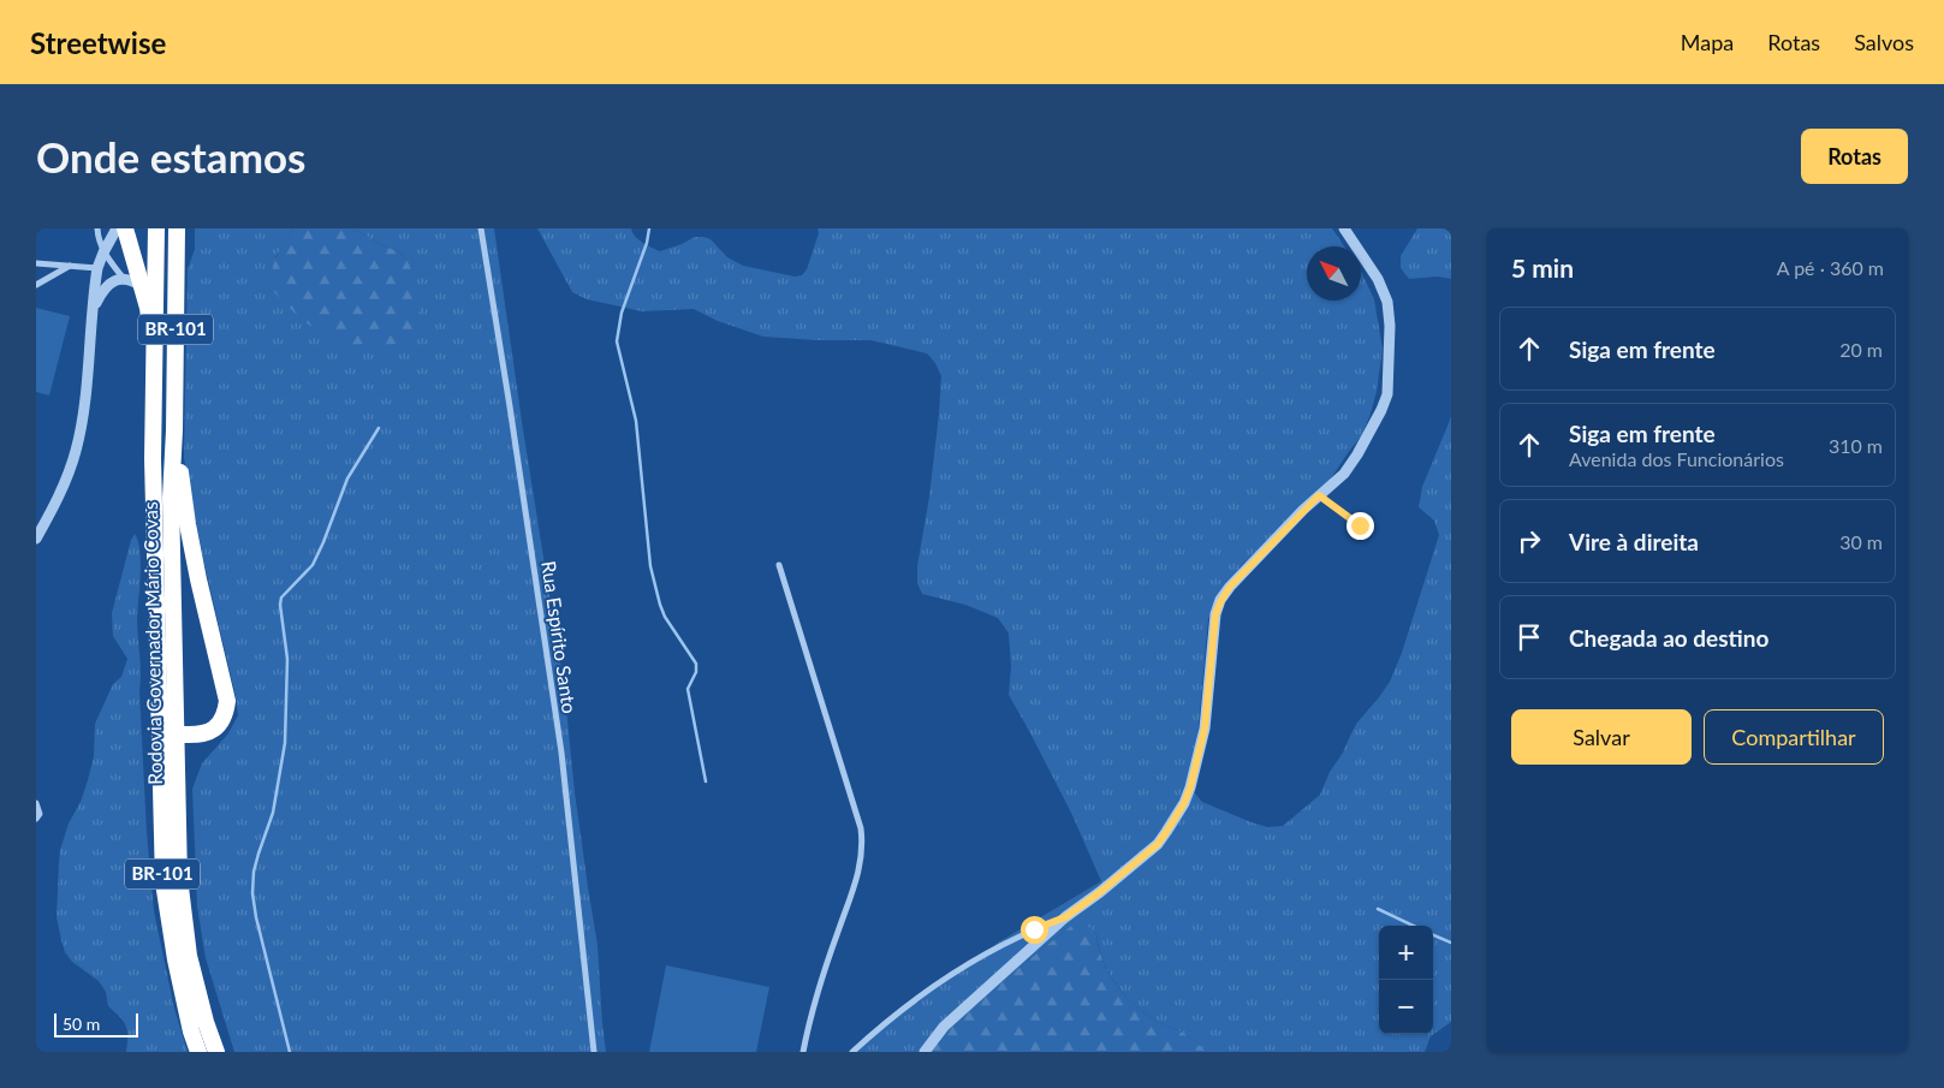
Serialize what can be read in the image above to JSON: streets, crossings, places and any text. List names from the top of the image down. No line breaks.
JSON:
{"streets":{"highway":["BR-101","Rodovia Governador Mário Covas"],"street":["Rua Espírito Santo"]},"scale_bar":"50 m","north":"top left","page":{"header":"Streetwise","nav":["Mapa","Rotas","Salvos"],"buttons":["Rotas",["Salvar","Compartilhar"]],"title":"Onde estamos","heading":["5 min","A pé · 360 m"],"list":[["Siga em frente","20 m"],["Siga em frente","Avenida dos Funcionários","310 m"],["Vire à direita","30 m"],"Chegada ao destino"],"map_buttons":["+","−"],"scale":"50 m"}}
